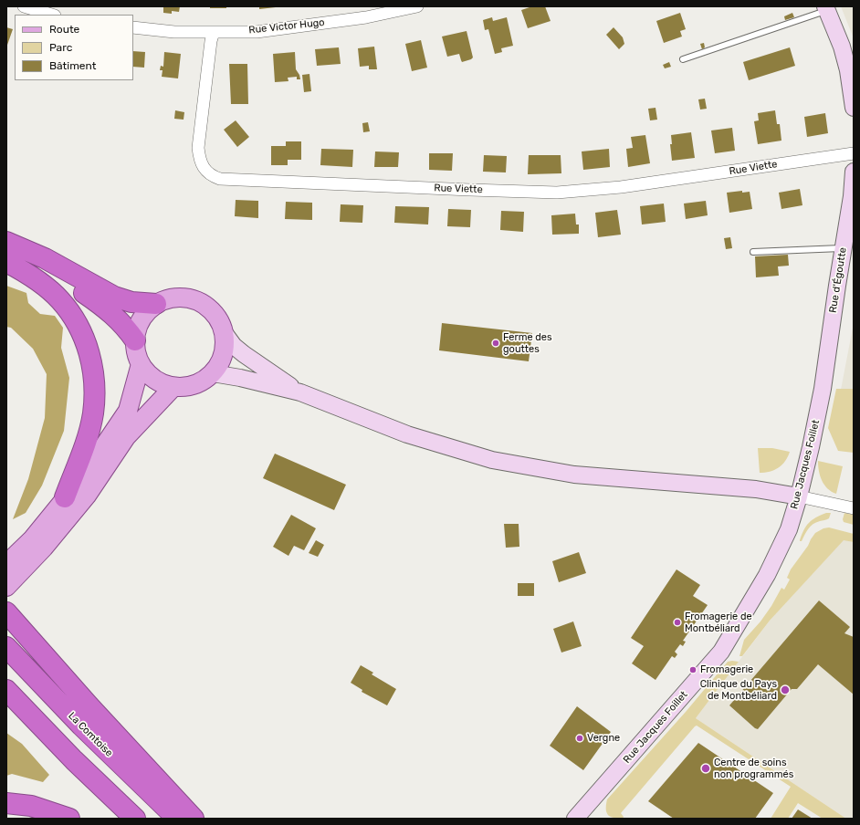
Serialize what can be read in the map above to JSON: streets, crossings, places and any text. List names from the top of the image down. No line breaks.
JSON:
{"streets":{"highway":["La Comtoise"],"main road":["Rue d'Égoutte","Rue Jacques Foillet"],"street":["Rue Victor Hugo","Rue Viette"]},"crossings":[["Rue Victor Hugo","Rue Viette"],["Rue d'Égoutte","Rue Jacques Foillet"]],"places":["Ferme des gouttes","Fromagerie de Montbéliard","Fromagerie","Clinique du Pays de Montbéliard","Vergne","Centre de soins non programmés"],"legend":["Route","Parc","Bâtiment"]}
